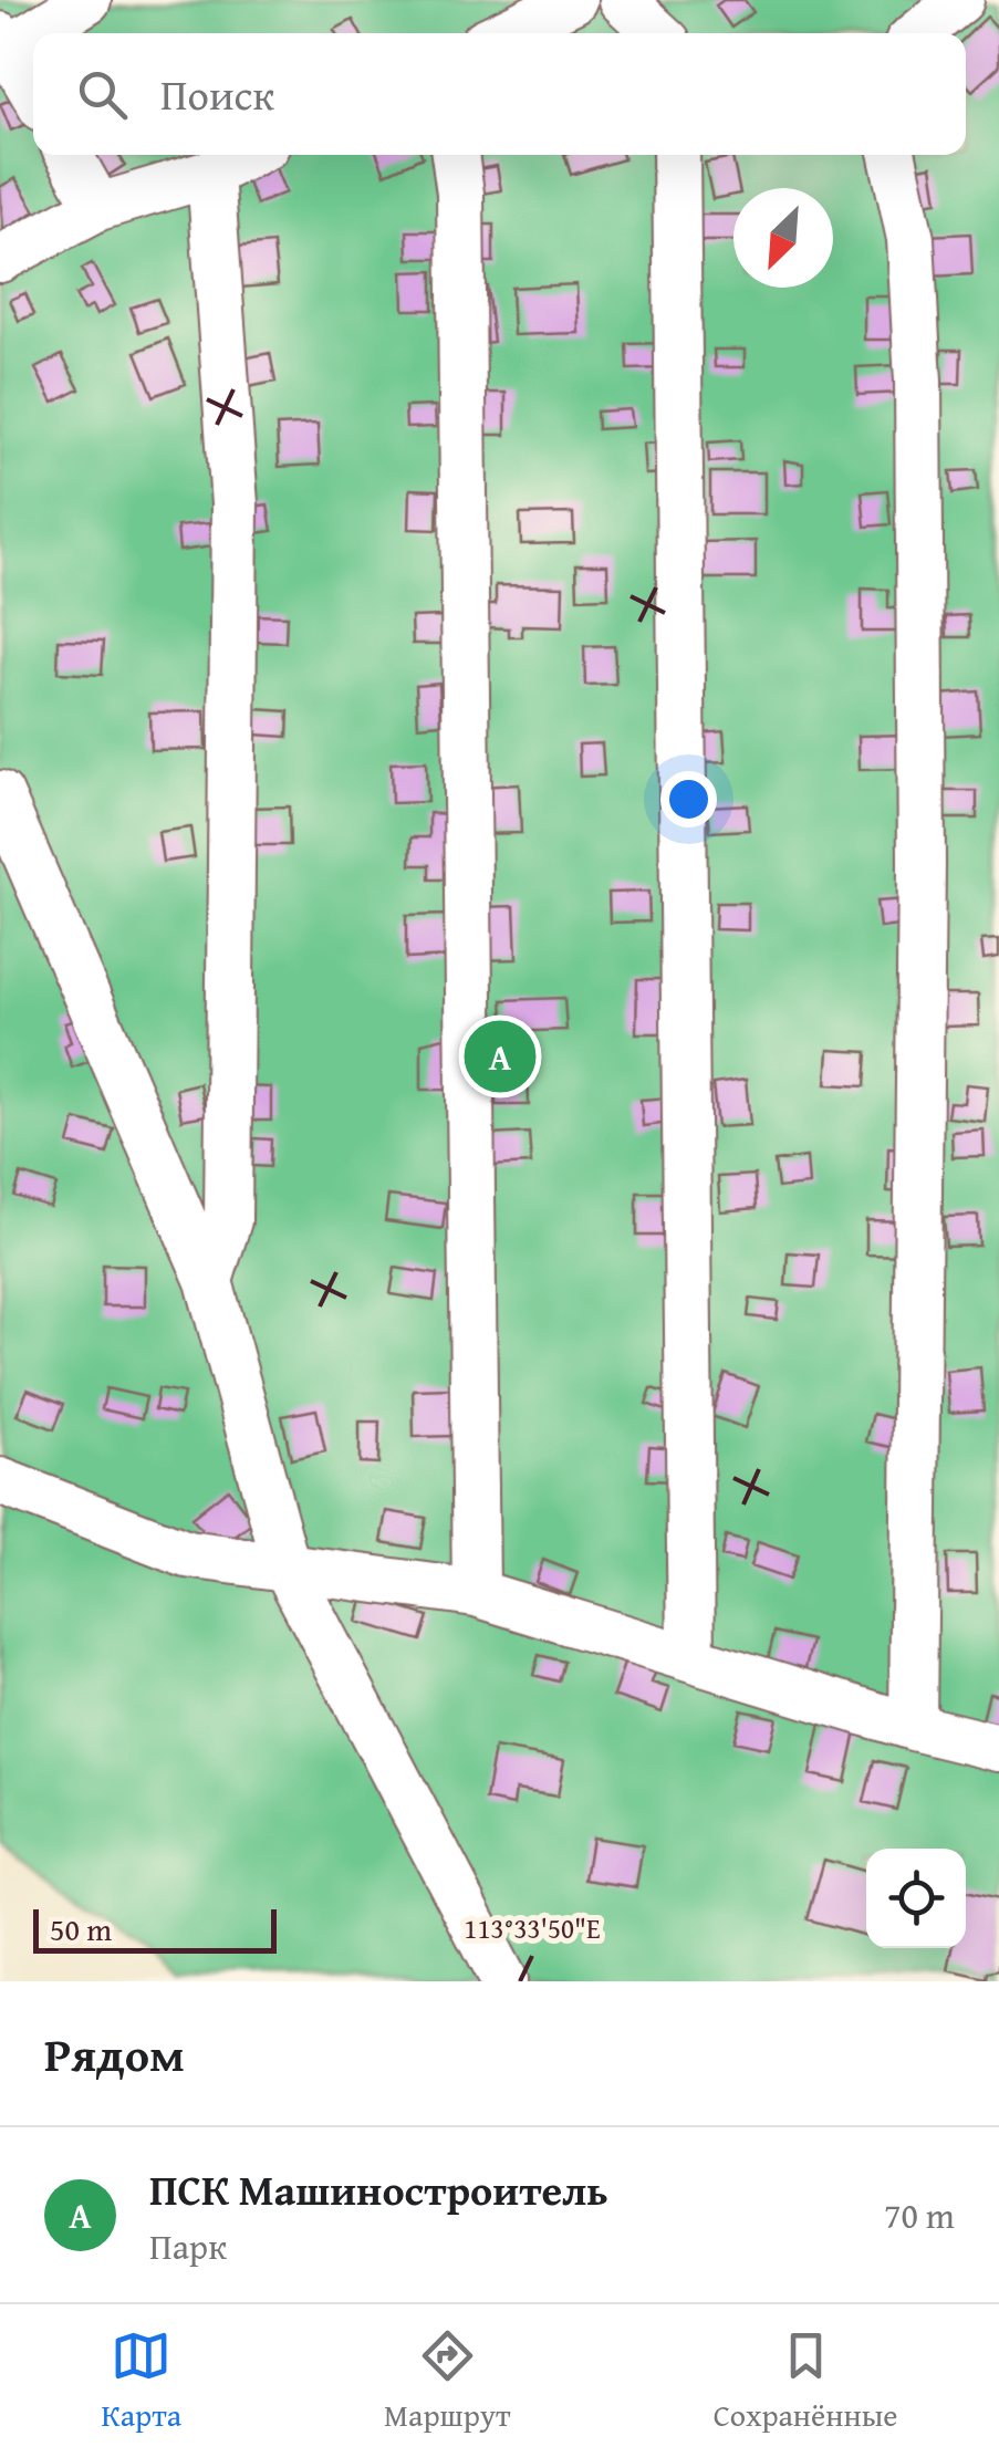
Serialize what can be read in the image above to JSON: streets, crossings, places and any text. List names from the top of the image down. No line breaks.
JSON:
{"scale_bar":"50 m","north":"bottom left","page":{"search":"Поиск","pins":"A","scale":"50 m","heading":"Рядом","list":[{"mark":"A","name":"ПСК Машиностроитель","note":"Парк","value":"70 m"}],"nav":["Карта","Маршрут","Сохранённые"]},"coordinates":["113°33'50\"E"]}
